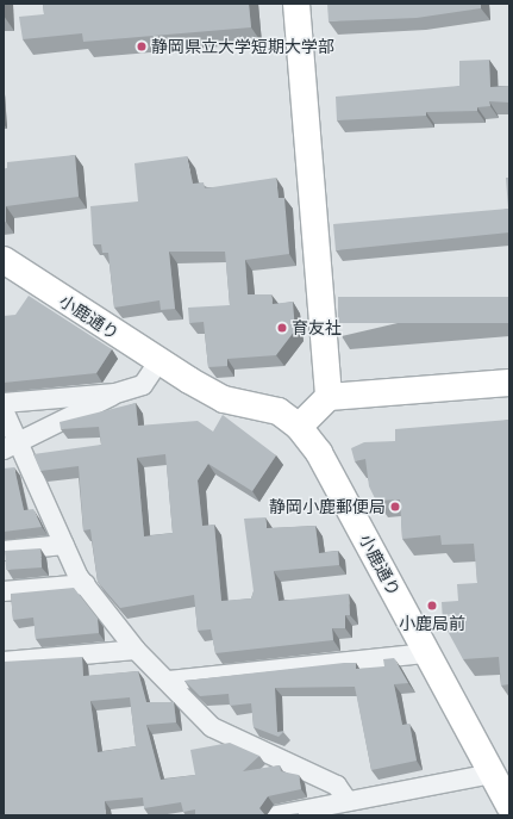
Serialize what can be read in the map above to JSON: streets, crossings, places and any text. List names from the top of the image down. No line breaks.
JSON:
{"streets":{"street":["小鹿通り"]},"places":["静岡県立大学短期大学部","育友社","静岡小鹿郵便局","小鹿局前"]}
